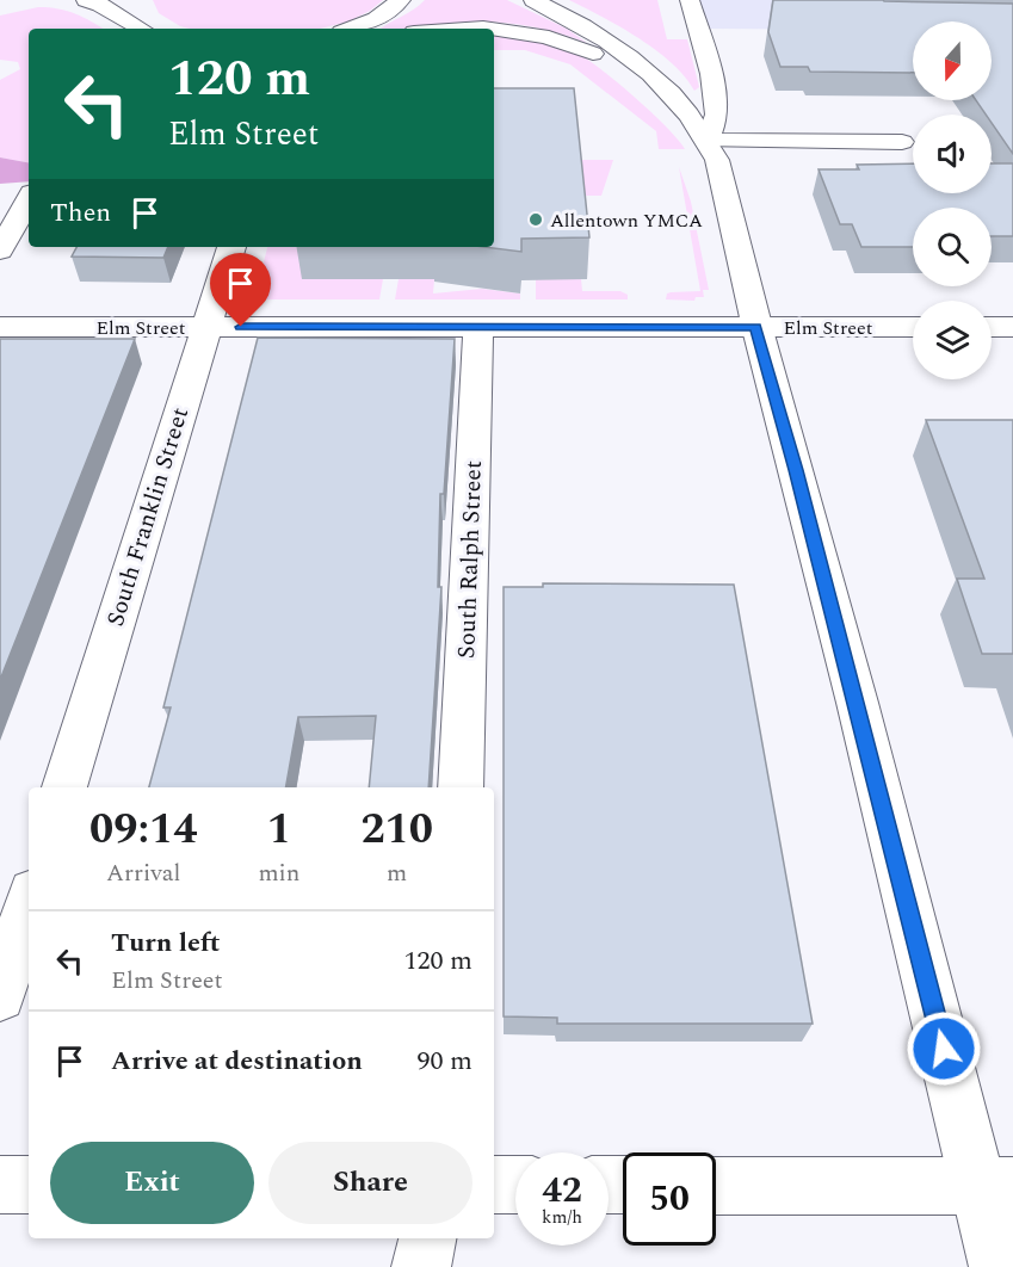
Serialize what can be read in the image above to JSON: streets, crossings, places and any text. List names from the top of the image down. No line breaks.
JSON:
{"streets":{"main road":["Elm Street","South Franklin Street","South Ralph Street"]},"crossings":[["Elm Street","South Franklin Street"],["Elm Street","South Ralph Street"]],"places":["Allentown YMCA"],"north":"bottom","page":{"turn":["120 m","Elm Street"],"then":"Then","eta":["09:14","Arrival","1","min","210","m"],"list":[{"name":"Turn left","note":"Elm Street","value":"120 m"},{"name":"Arrive at destination","value":"90 m"}],"buttons":["Exit","Share"],"speed":"42 km/h","limit":"50"}}
